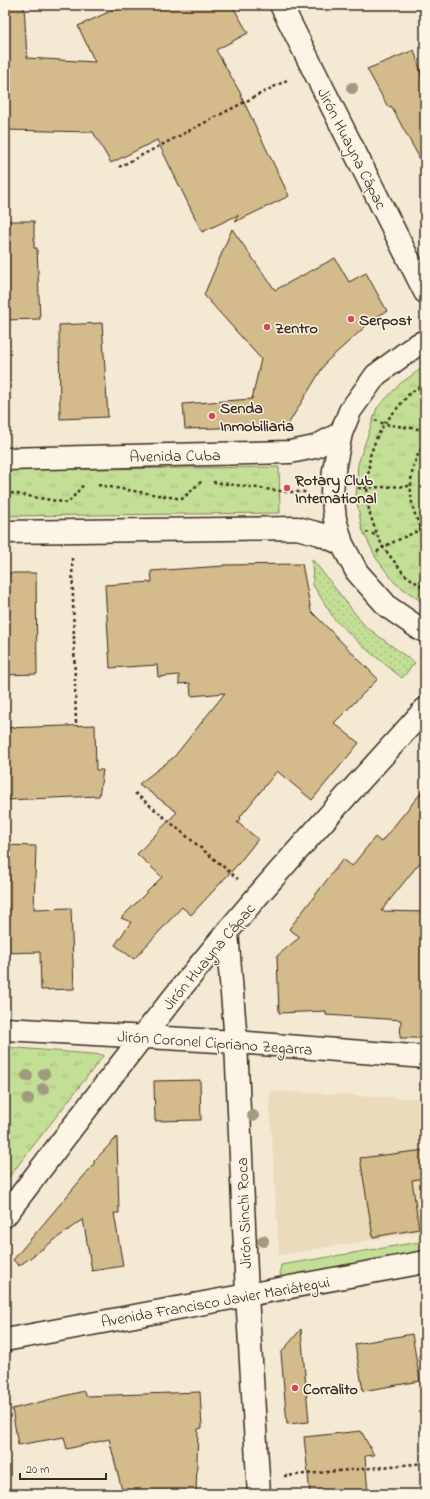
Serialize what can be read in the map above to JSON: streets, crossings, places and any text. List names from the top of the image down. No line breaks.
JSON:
{"streets":{"street":["Jirón Huayna Cápac","Avenida Cuba","Jirón Coronel Cipriano Zegarra","Jirón Sinchi Roca","Avenida Francisco Javier Mariátegui"]},"crossings":[["Jirón Huayna Cápac","Jirón Coronel Cipriano Zegarra"],["Jirón Huayna Cápac","Jirón Sinchi Roca"],["Jirón Coronel Cipriano Zegarra","Jirón Sinchi Roca"],["Jirón Sinchi Roca","Avenida Francisco Javier Mariátegui"]],"places":["Serpost","Zentro","Senda Inmobiliaria","Rotary Club International","Corralito"],"scale_bar":"20 m"}
